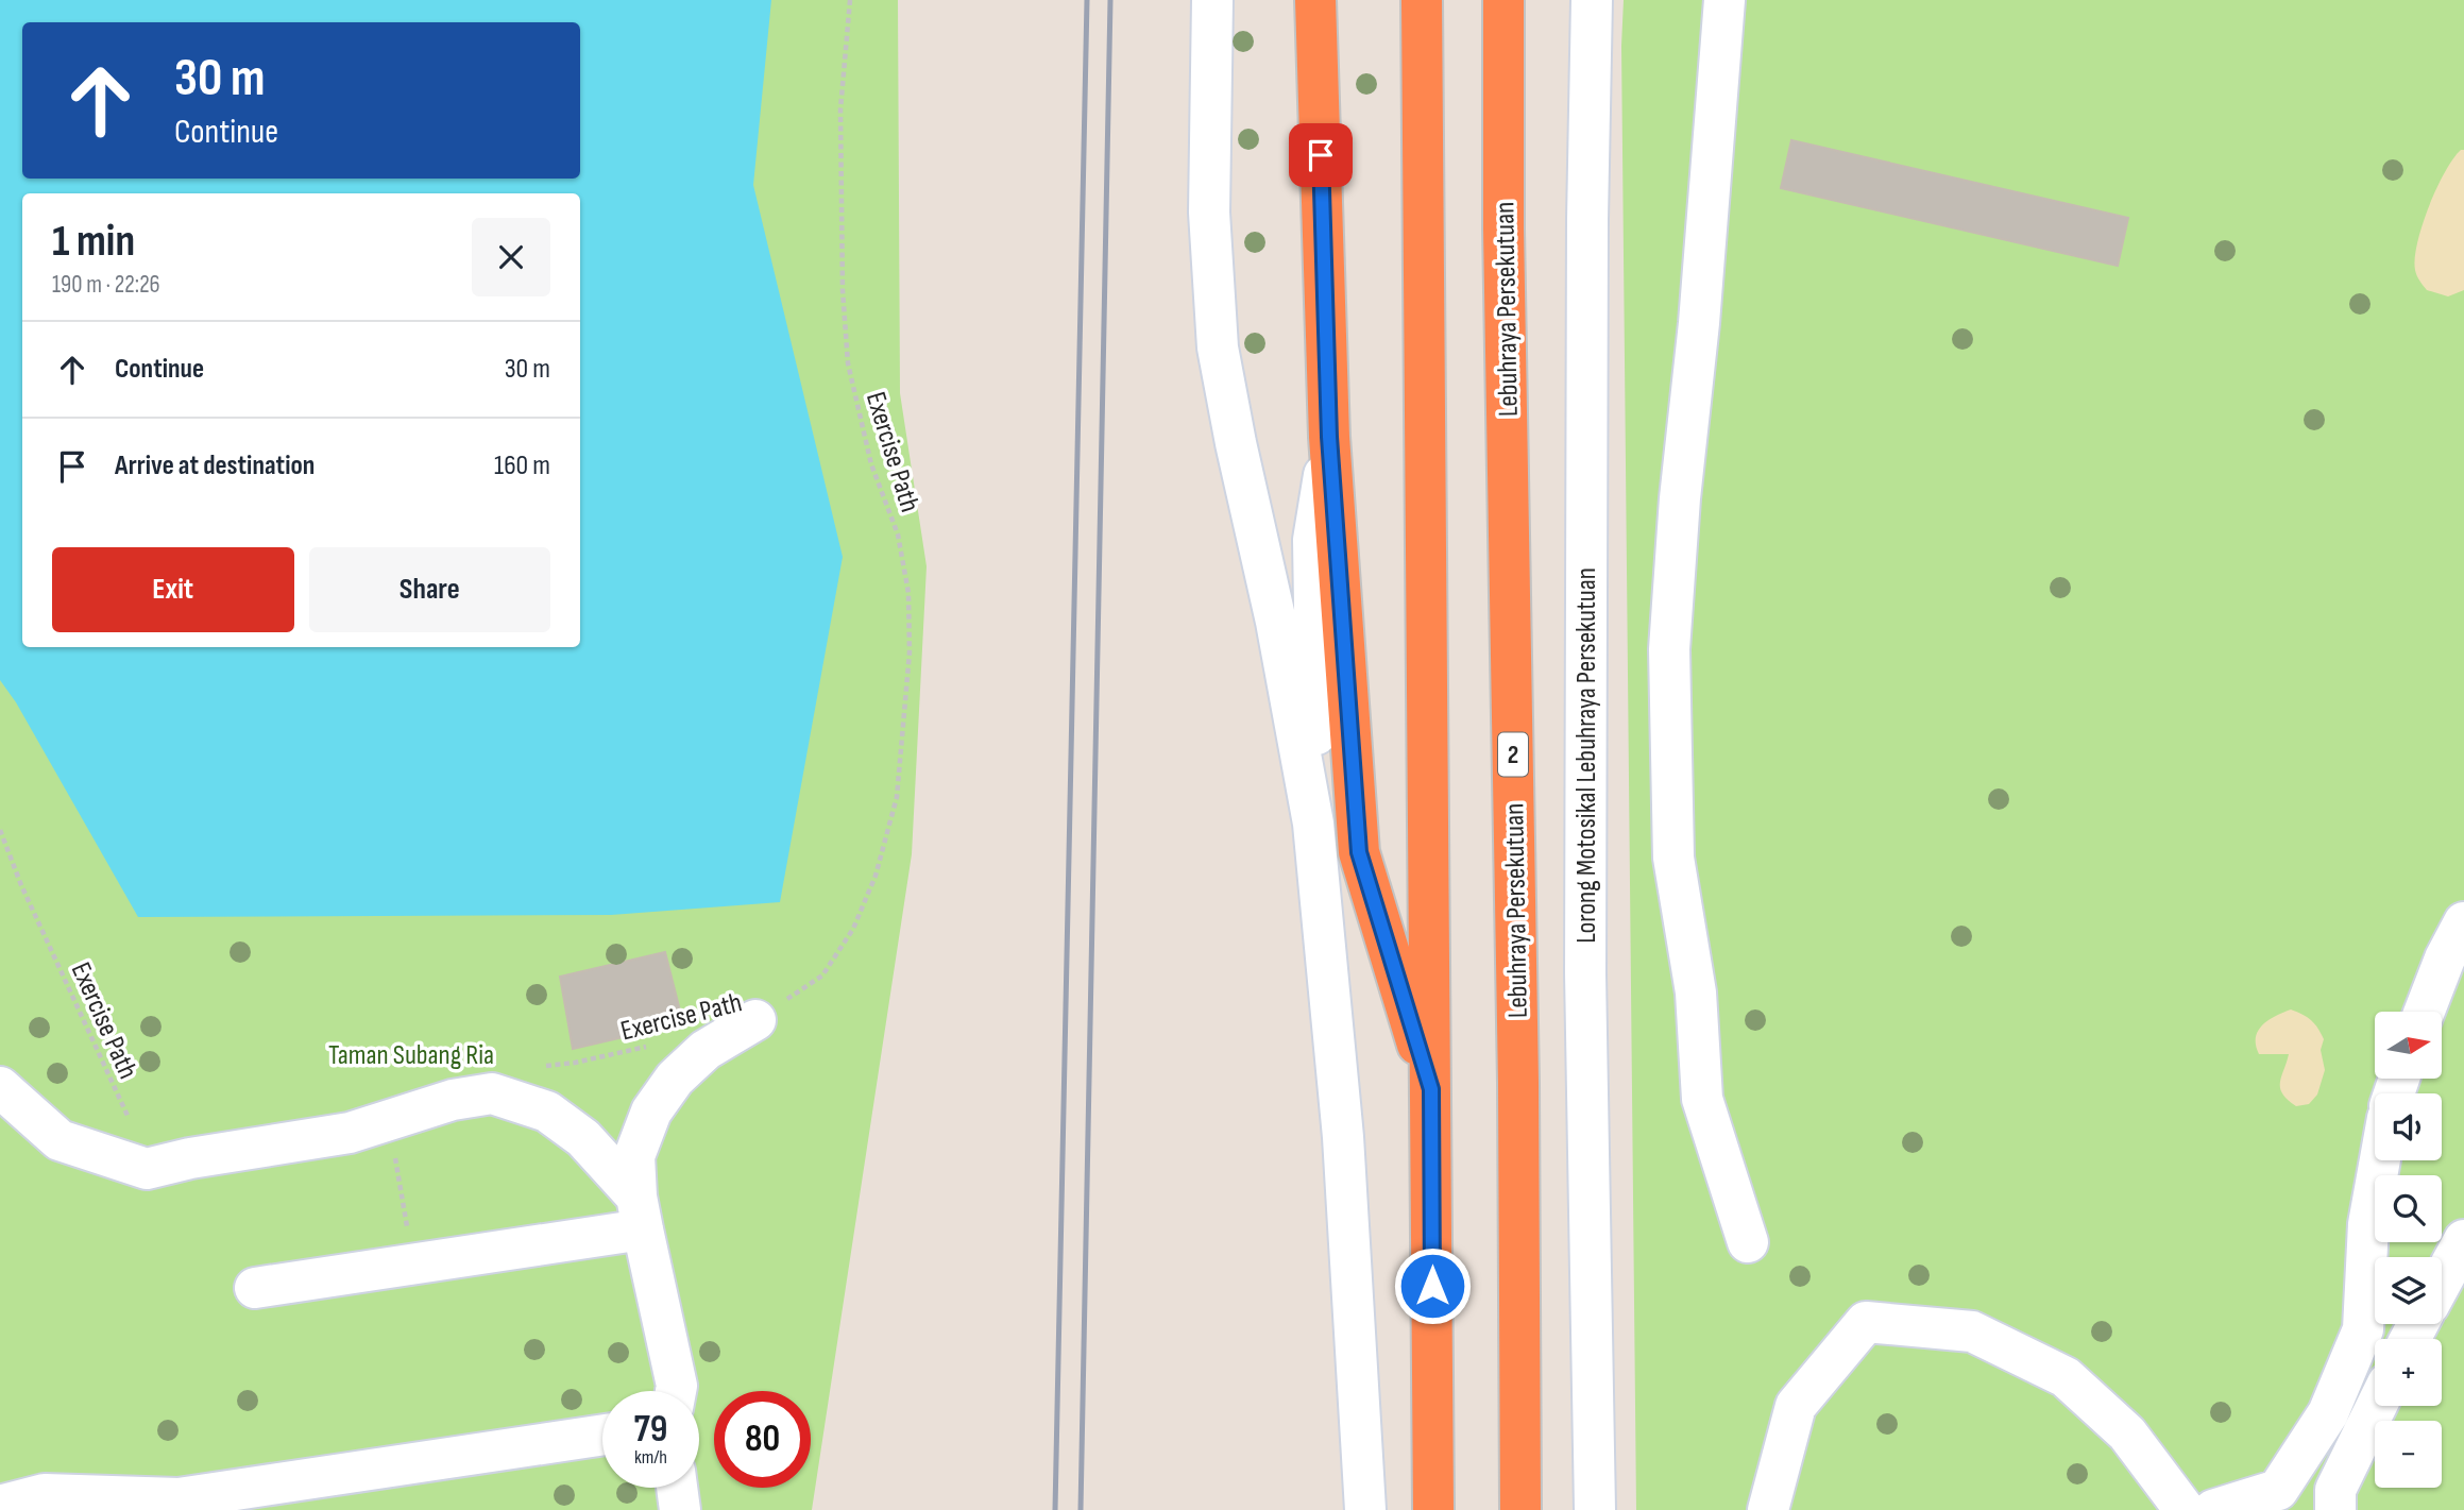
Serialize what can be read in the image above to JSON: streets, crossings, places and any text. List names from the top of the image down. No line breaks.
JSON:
{"streets":{"highway":["Lebuhraya Persekutuan","2"],"lane":["Lorong Motosikal Lebuhraya Persekutuan"],"path":["Exercise Path"]},"parks":["Taman Subang Ria"],"north":"right","page":{"turn":["30 m","Continue"],"heading":["1 min","190 m · 22:26"],"list":[{"name":"Continue","value":"30 m"},{"name":"Arrive at destination","value":"160 m"}],"buttons":["Exit","Share"],"map_buttons":["+","−"],"speed":"79 km/h","limit":"80"}}
